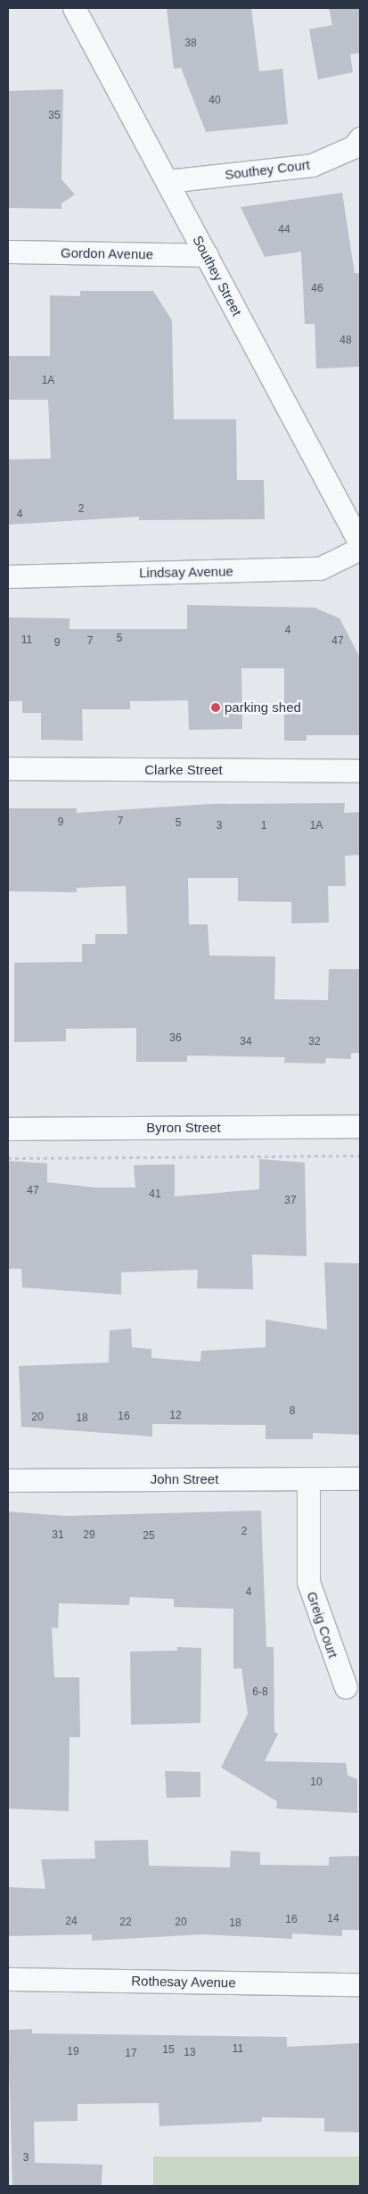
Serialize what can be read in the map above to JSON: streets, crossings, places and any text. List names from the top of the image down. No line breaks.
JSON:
{"streets":{"street":["Southey Court","Gordon Avenue","Southey Street","Lindsay Avenue","Clarke Street","Byron Street","John Street","Greig Court","Rothesay Avenue"]},"crossings":[["Southey Court","Southey Street"],["Gordon Avenue","Southey Street"],["John Street","Greig Court"]],"places":["parking shed"],"house_numbers":["38","40","35","44","46","48","1A","2","4","4","5","11","7","47","9","7","9","5","3","1","1A","36","34","32","47","41","37","8","12","16","20","18","2","31","29","25","4","6-8","10","14","16","24","22","20","18","11","15","19","13","17","3"]}
